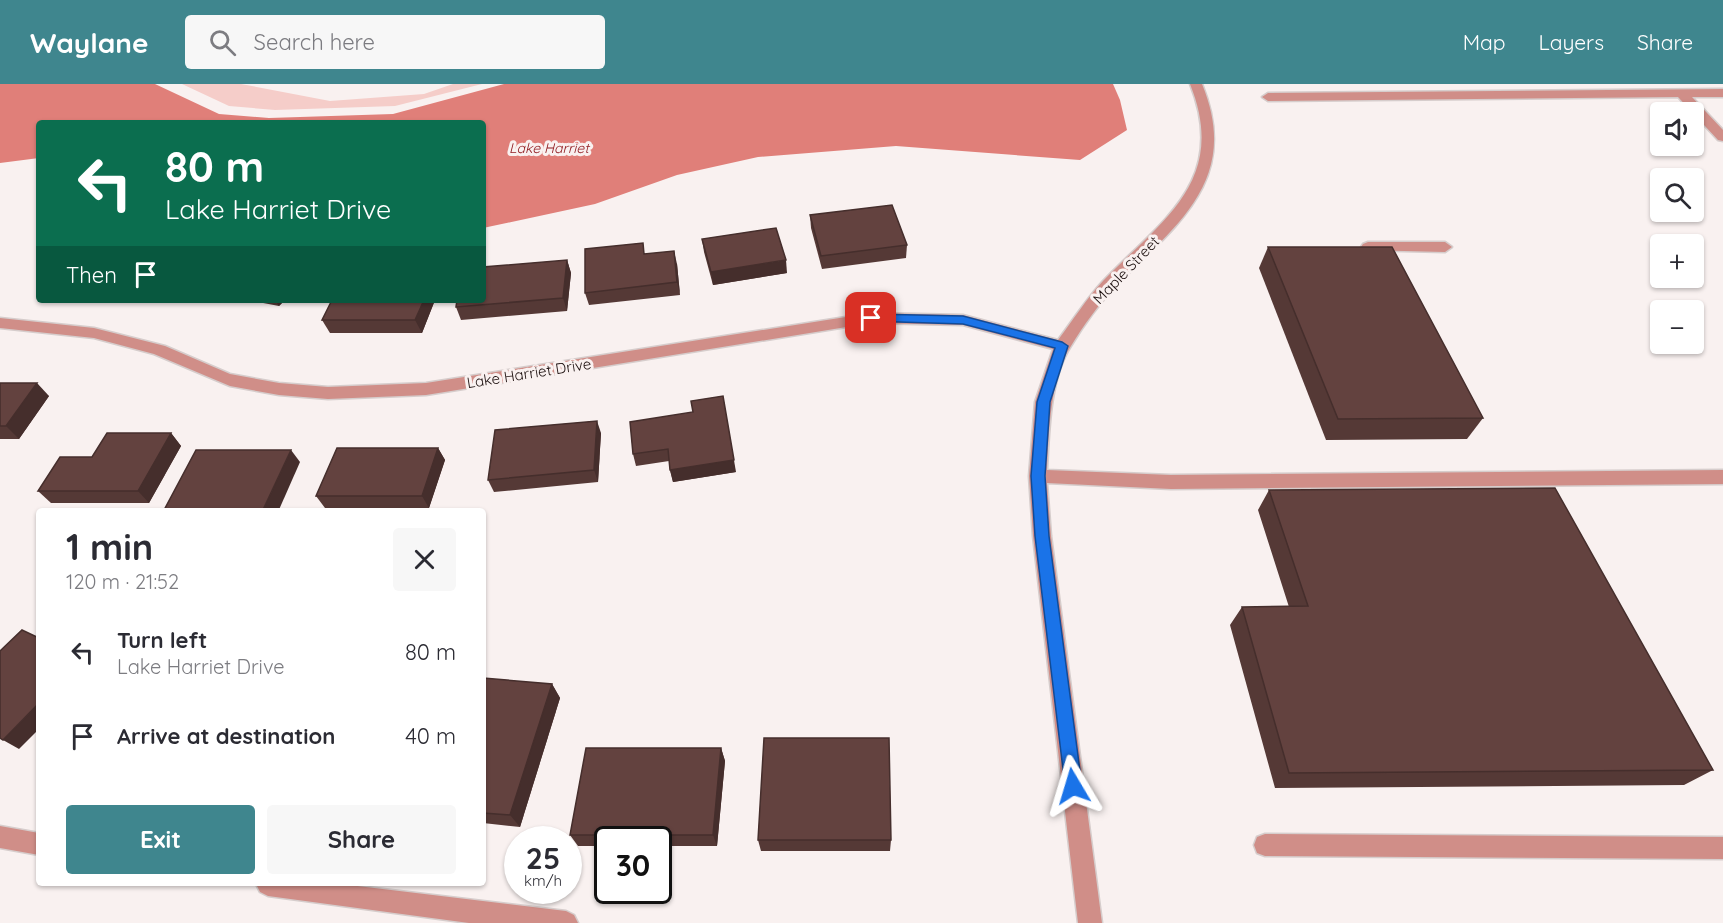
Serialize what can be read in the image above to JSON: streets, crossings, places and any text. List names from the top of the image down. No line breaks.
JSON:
{"streets":{"street":["Maple Street","Lake Harriet Drive"]},"crossings":[["Maple Street","Lake Harriet Drive"]],"water":["Lake Harriet"],"page":{"header":"Waylane","search":"Search here","nav":["Map","Layers","Share"],"map_buttons":["+","−"],"turn":["80 m","Lake Harriet Drive"],"then":"Then","heading":["1 min","120 m · 21:52"],"list":[{"name":"Turn left","note":"Lake Harriet Drive","value":"80 m"},{"name":"Arrive at destination","value":"40 m"}],"buttons":["Exit","Share"],"speed":"25 km/h","limit":"30"}}
